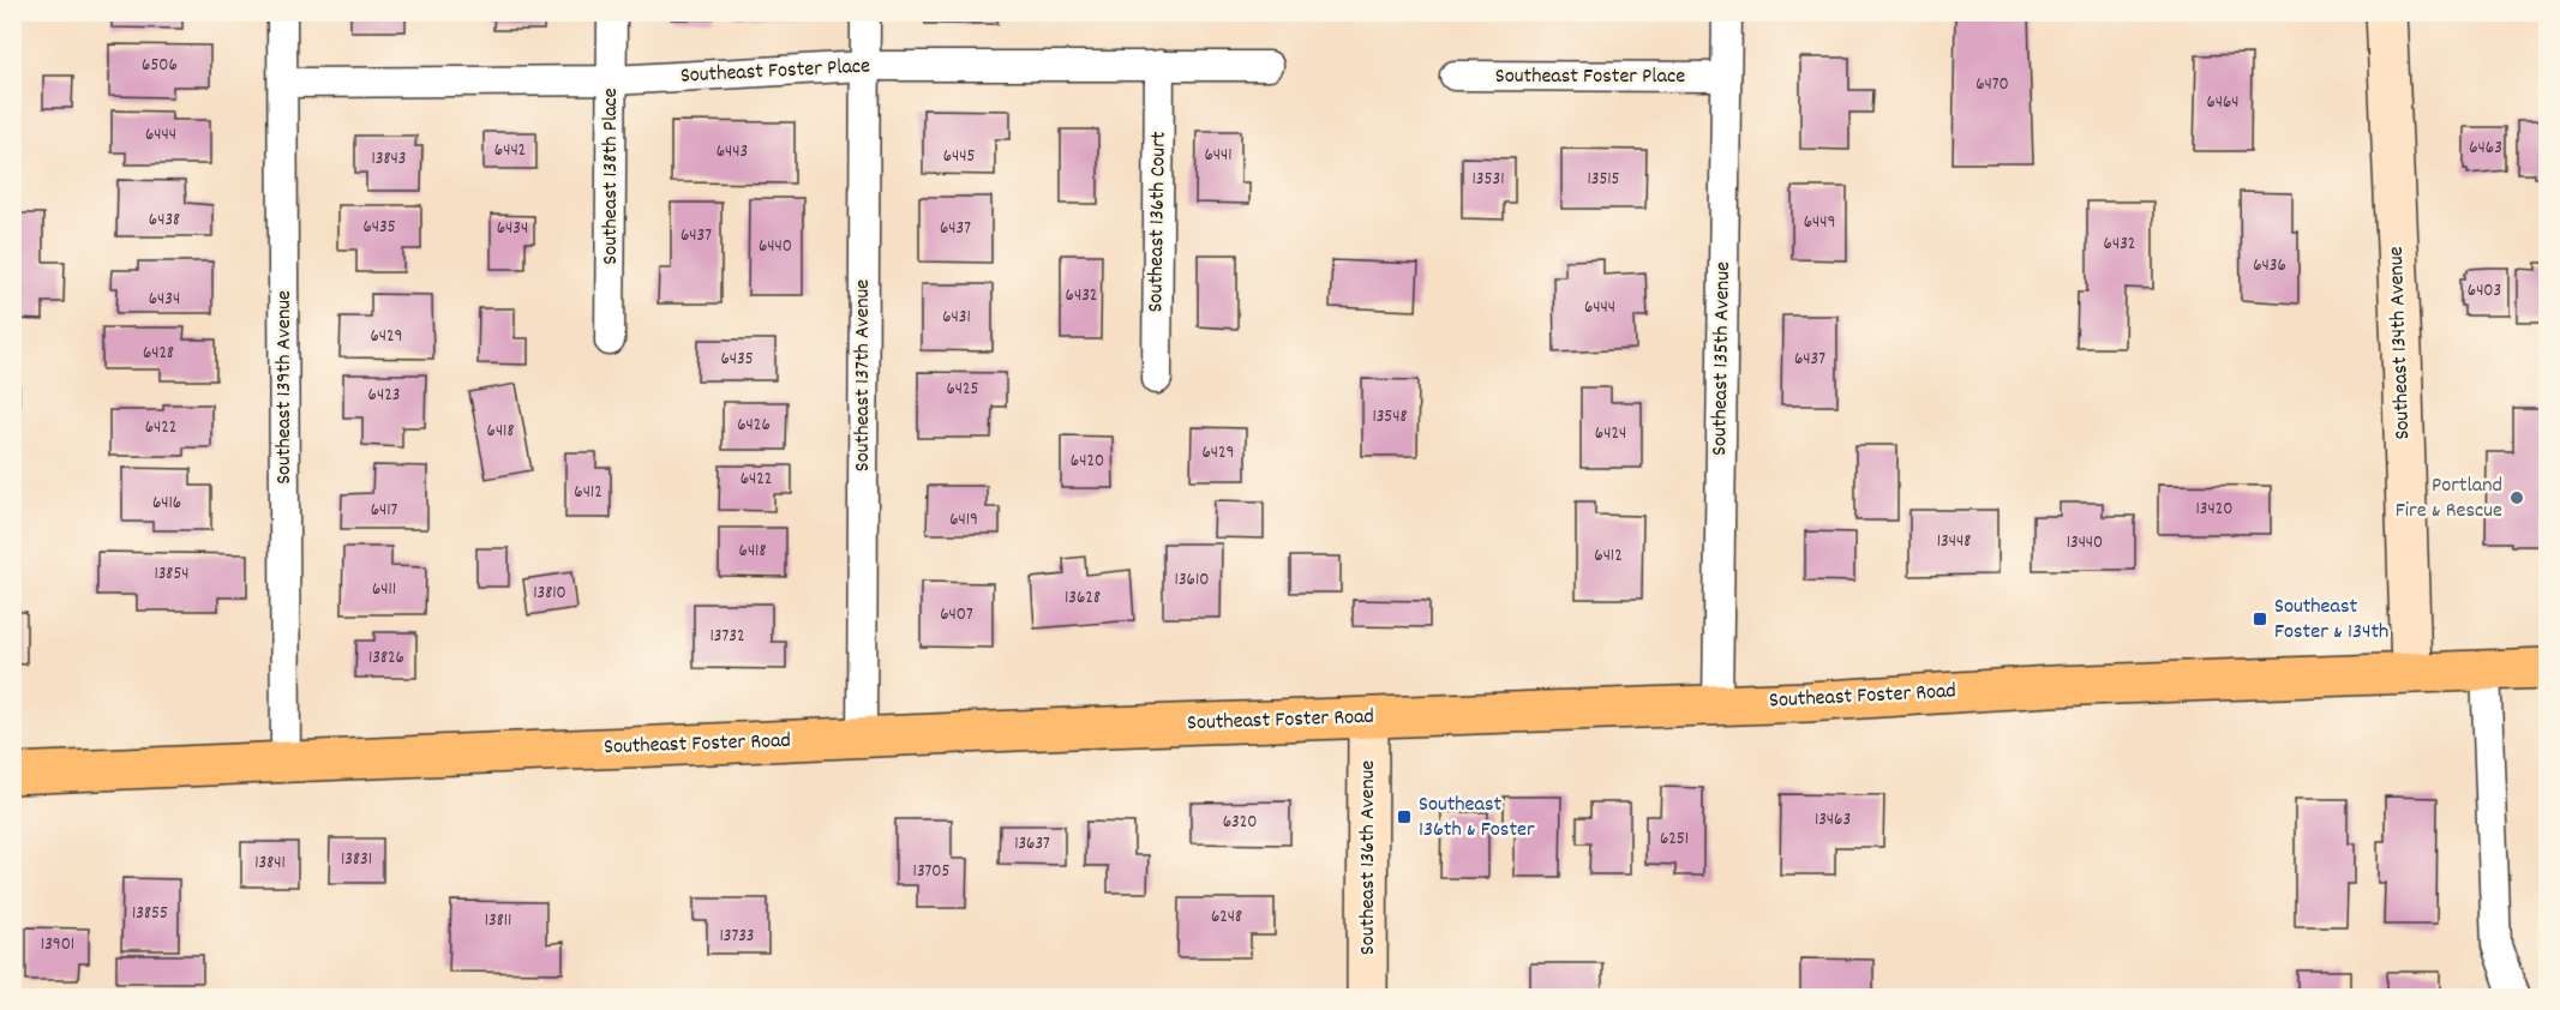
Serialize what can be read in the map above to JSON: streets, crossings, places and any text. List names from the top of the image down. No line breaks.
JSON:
{"streets":{"main road":["Southeast Foster Road"],"street":["Southeast Foster Place","Southeast 138th Place","Southeast 136th Court","Southeast 134th Avenue","Southeast 135th Avenue","Southeast 137th Avenue","Southeast 139th Avenue","Southeast 136th Avenue"]},"crossings":[["Southeast Foster Place","Southeast 138th Place"],["Southeast Foster Place","Southeast 136th Court"],["Southeast Foster Place","Southeast 135th Avenue"],["Southeast Foster Place","Southeast 137th Avenue"],["Southeast Foster Place","Southeast 139th Avenue"],["Southeast 134th Avenue","Southeast Foster Road"],["Southeast 135th Avenue","Southeast Foster Road"],["Southeast 137th Avenue","Southeast Foster Road"],["Southeast 139th Avenue","Southeast Foster Road"],["Southeast Foster Road","Southeast 136th Avenue"]],"places":{"other":["Portland Fire & Rescue"],"transit":["Southeast Foster & 134th","Southeast 136th & Foster"]},"house_numbers":["6506","6470","6464","6444","6463","6442","6443","6441","6445","13843","13531","13515","6438","6449","6435","6434","6437","6437","6432","6440","6436","6403","6432","6434","6444","6431","6429","6428","6435","6437","6425","6423","13548","6426","6422","6418","6424","6429","6420","6422","6412","6416","13420","6417","6419","13448","13440","6418","6412","13854","13610","6411","13810","13628","6407","13732","13826","13463","6320","6251","13637","13831","13841","13705","13855","6248","13811","13733","13901"]}
